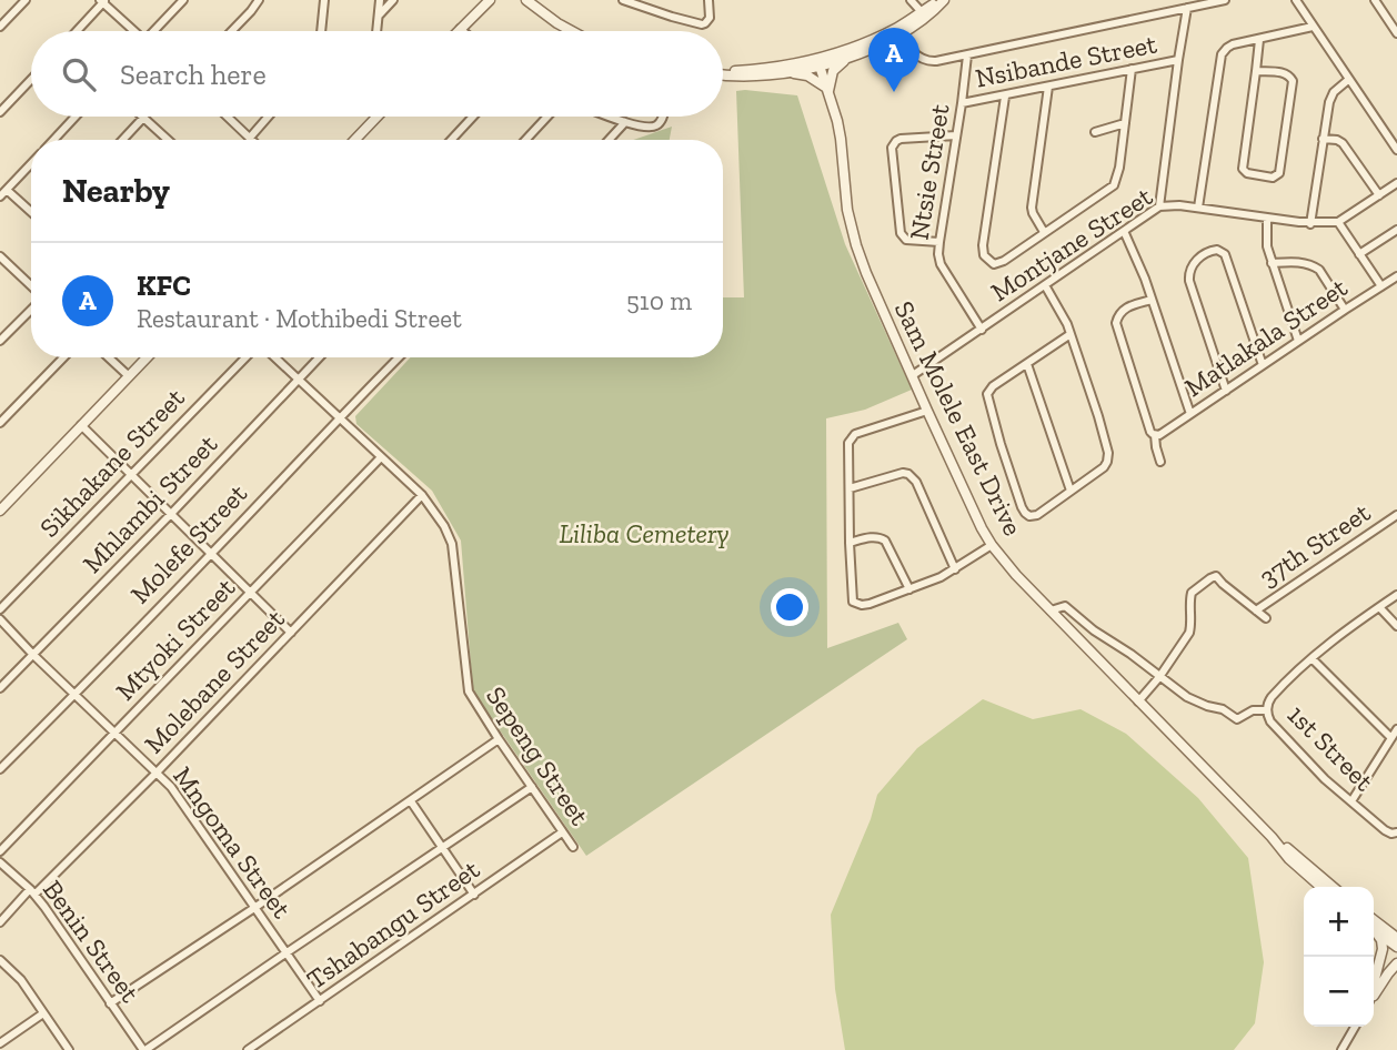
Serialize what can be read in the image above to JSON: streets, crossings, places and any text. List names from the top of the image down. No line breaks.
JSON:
{"streets":{"street":["Nsibande Street","Ntsie Street","Montjane Street","Matlakala Street","Sam Molele East Drive","Sikhakane Street","Mhlambi Street","Molefe Street","37th Street","Mtyoki Street","Molebane Street","1st Street","Sepeng Street","Mngoma Street","Tshabangu Street","Benin Street"]},"crossings":[["Nsibande Street","Ntsie Street"],["Ntsie Street","Montjane Street"],["Montjane Street","Sam Molele East Drive"],["Mhlambi Street","Sepeng Street"],["Mhlambi Street","Mngoma Street"],["Molefe Street","Sepeng Street"],["Molefe Street","Mngoma Street"],["Mtyoki Street","Sepeng Street"],["Mtyoki Street","Mngoma Street"],["Molebane Street","Sepeng Street"],["Molebane Street","Mngoma Street"],["Molebane Street","Benin Street"],["Sepeng Street","Tshabangu Street"],["Mngoma Street","Tshabangu Street"]],"parks":["Liliba Cemetery"],"page":{"pins":"A","search":"Search here","heading":"Nearby","list":[{"mark":"A","name":"KFC","note":"Restaurant · Mothibedi Street","value":"510 m"}],"map_buttons":["+","−"]}}
